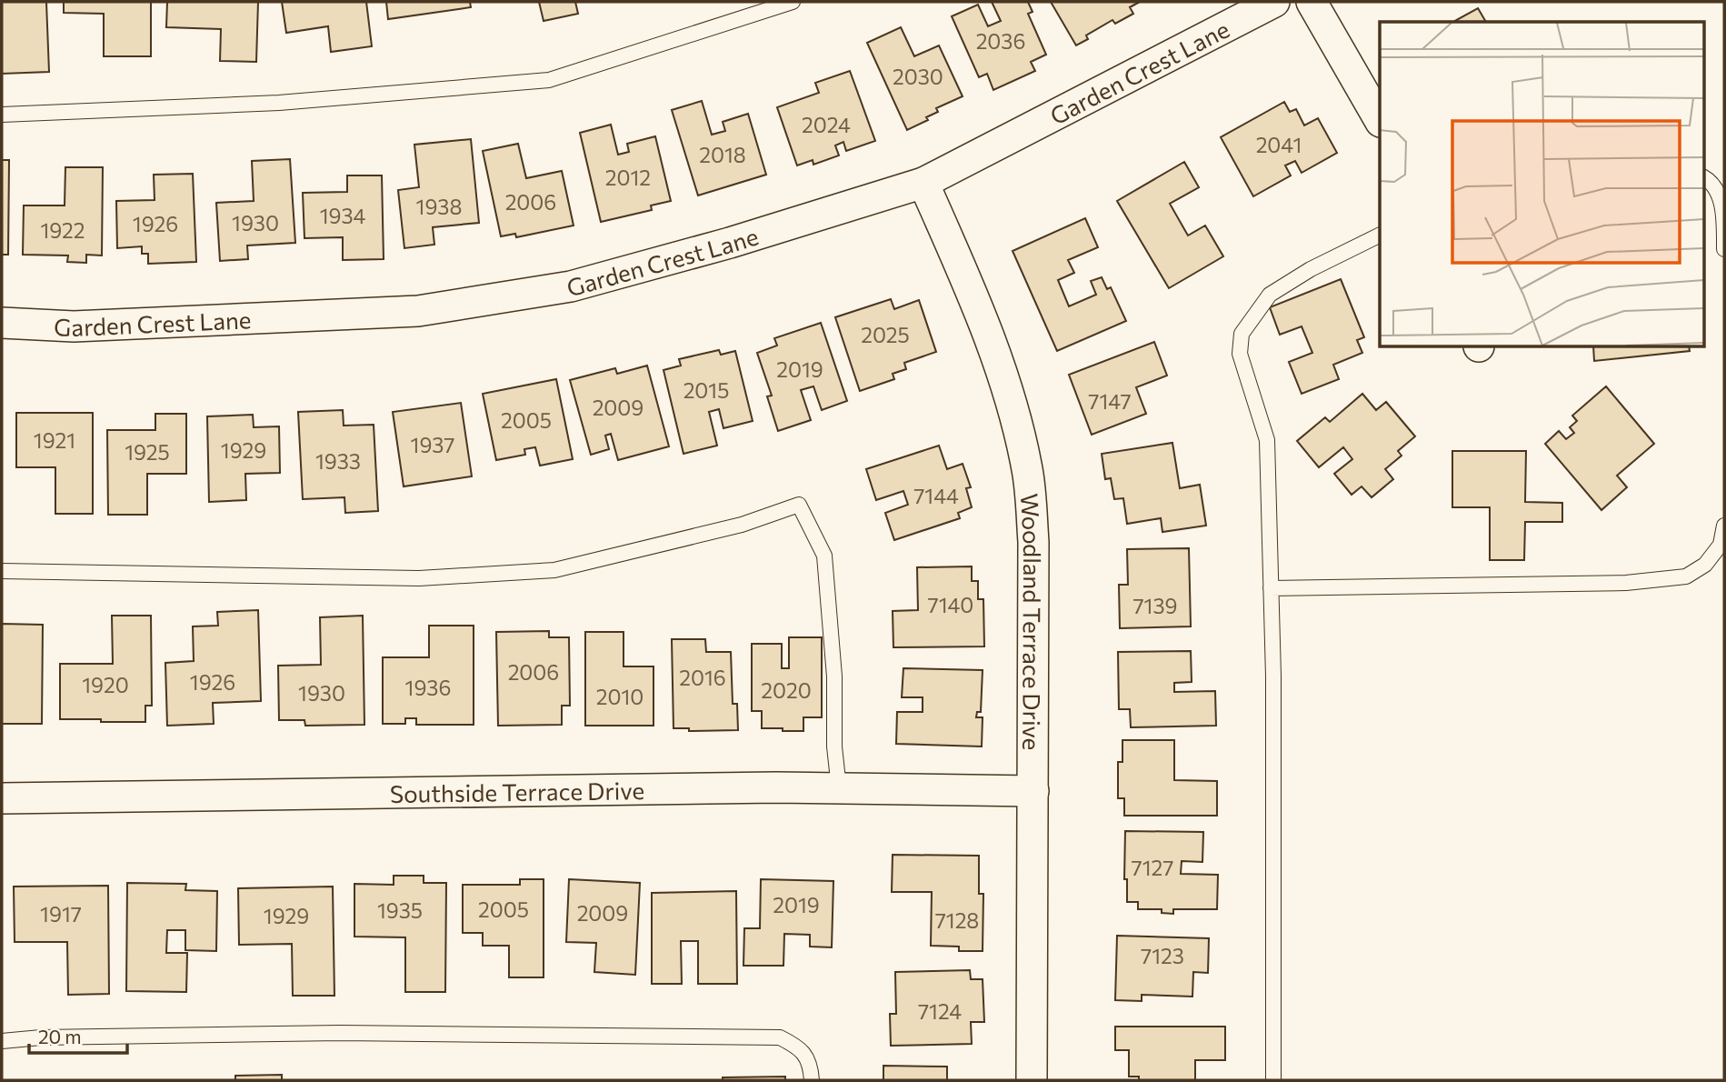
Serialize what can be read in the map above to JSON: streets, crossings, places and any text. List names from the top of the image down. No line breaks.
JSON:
{"streets":{"street":["Garden Crest Lane","Woodland Terrace Drive","Southside Terrace Drive"]},"crossings":[["Garden Crest Lane","Woodland Terrace Drive"],["Woodland Terrace Drive","Southside Terrace Drive"]],"house_numbers":["2036","2030","2024","2041","2018","2012","2006","1938","1934","1930","1926","1922","2025","2019","2015","7147","2009","2005","1921","1937","1929","1925","1933","7144","7140","7139","2006","2016","1926","1920","1936","2020","1930","2010","7127","2019","2005","1935","2009","1917","1929","7128","7123","7124"],"scale_bar":"20 m"}
